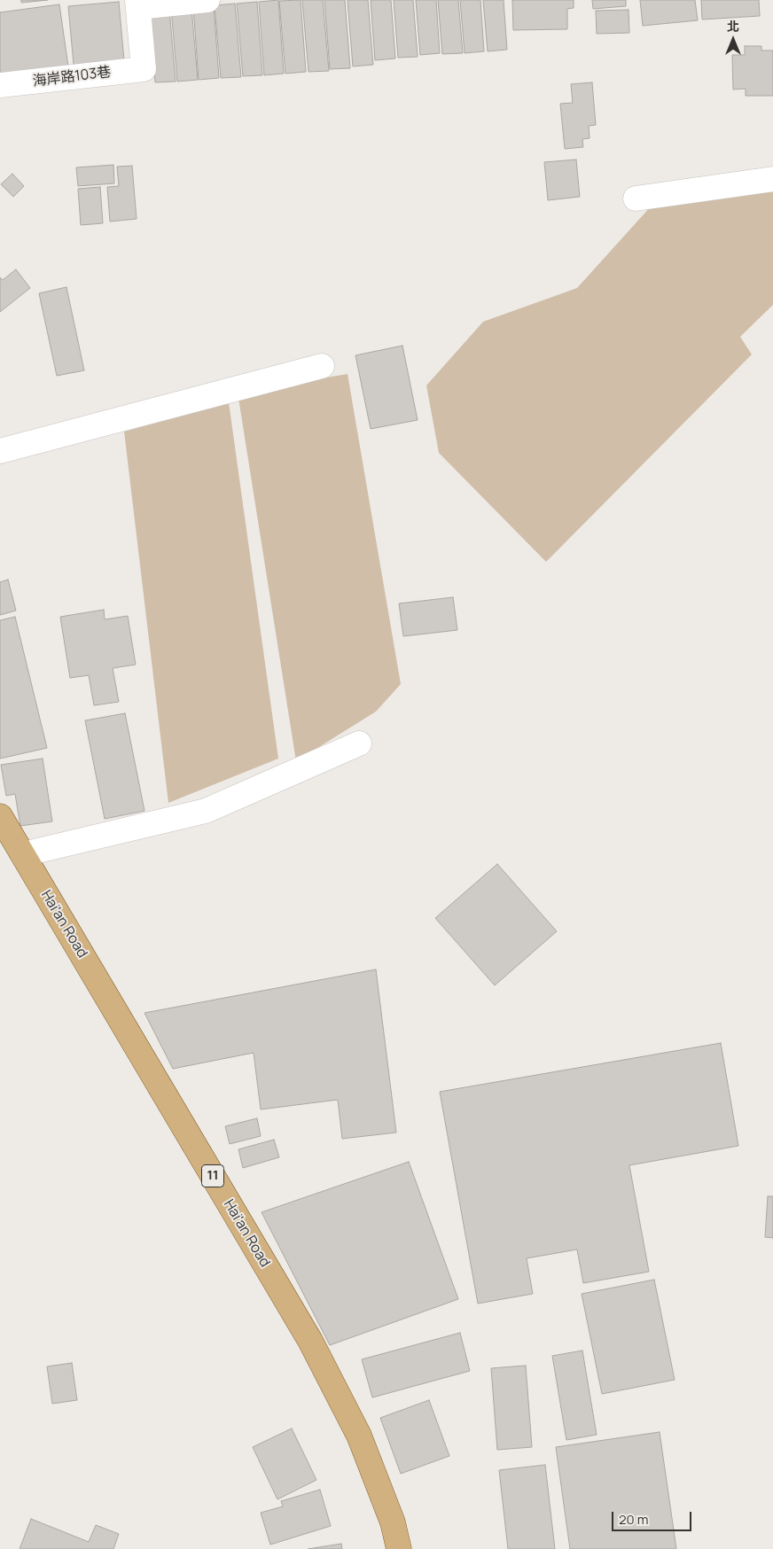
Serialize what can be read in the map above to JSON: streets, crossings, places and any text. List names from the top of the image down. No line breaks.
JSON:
{"streets":{"main road":["Hai'an Road","11"],"street":["海岸路103巷"]},"scale_bar":"20 m","north":"top"}
